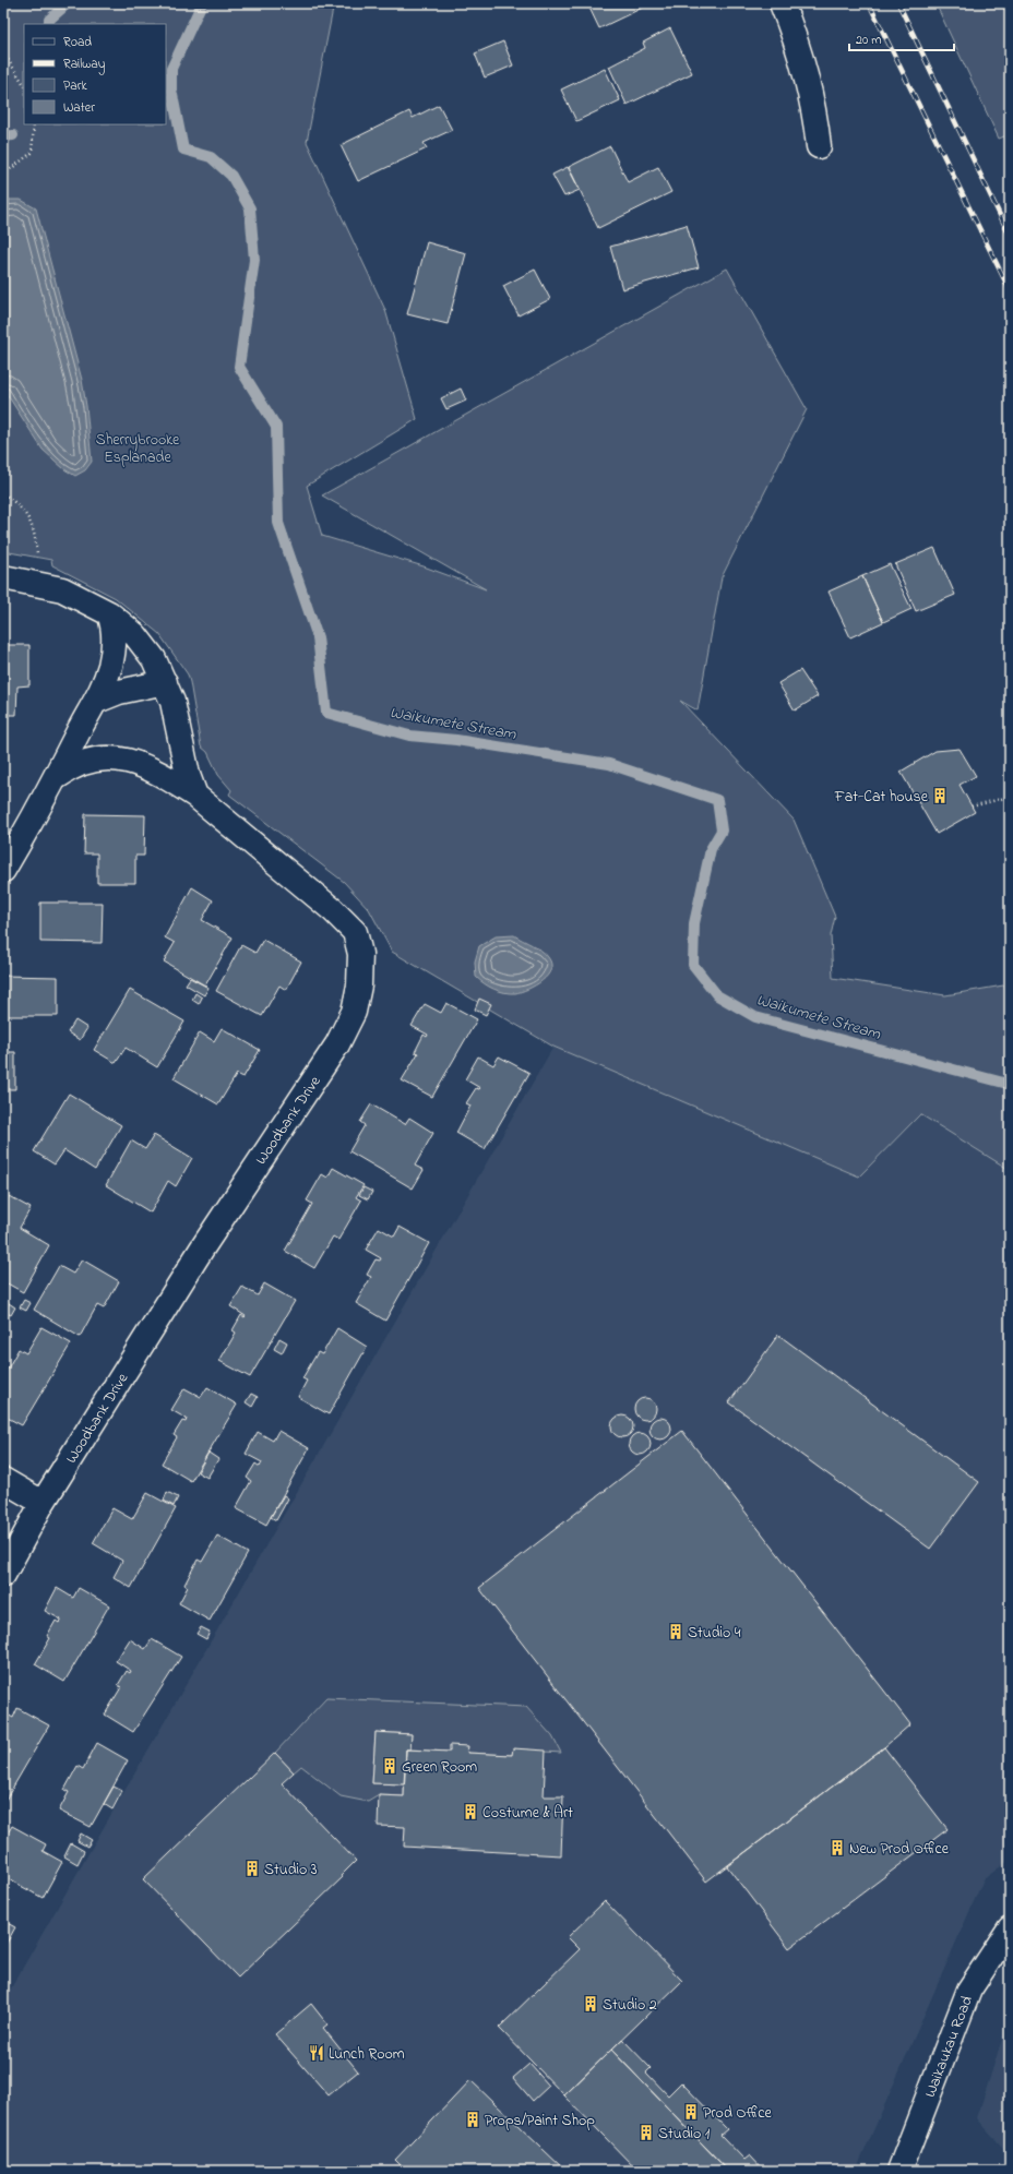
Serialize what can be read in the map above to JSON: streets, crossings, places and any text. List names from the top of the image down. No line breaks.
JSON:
{"streets":{"street":["Woodbank Drive","Waikaukau Road"]},"water":["Waikumete Stream"],"parks":["Sherrybrooke Esplanade"],"places":{"building":["Fat-Cat house","Studio 4","Green Room","Costume & Art","New Prod Office","Studio 3","Studio 2","Prod Office","Props/Paint Shop","Studio 1"],"restaurant":["Lunch Room"]},"legend":["Road","Railway","Park","Water"],"scale_bar":"20 m"}
